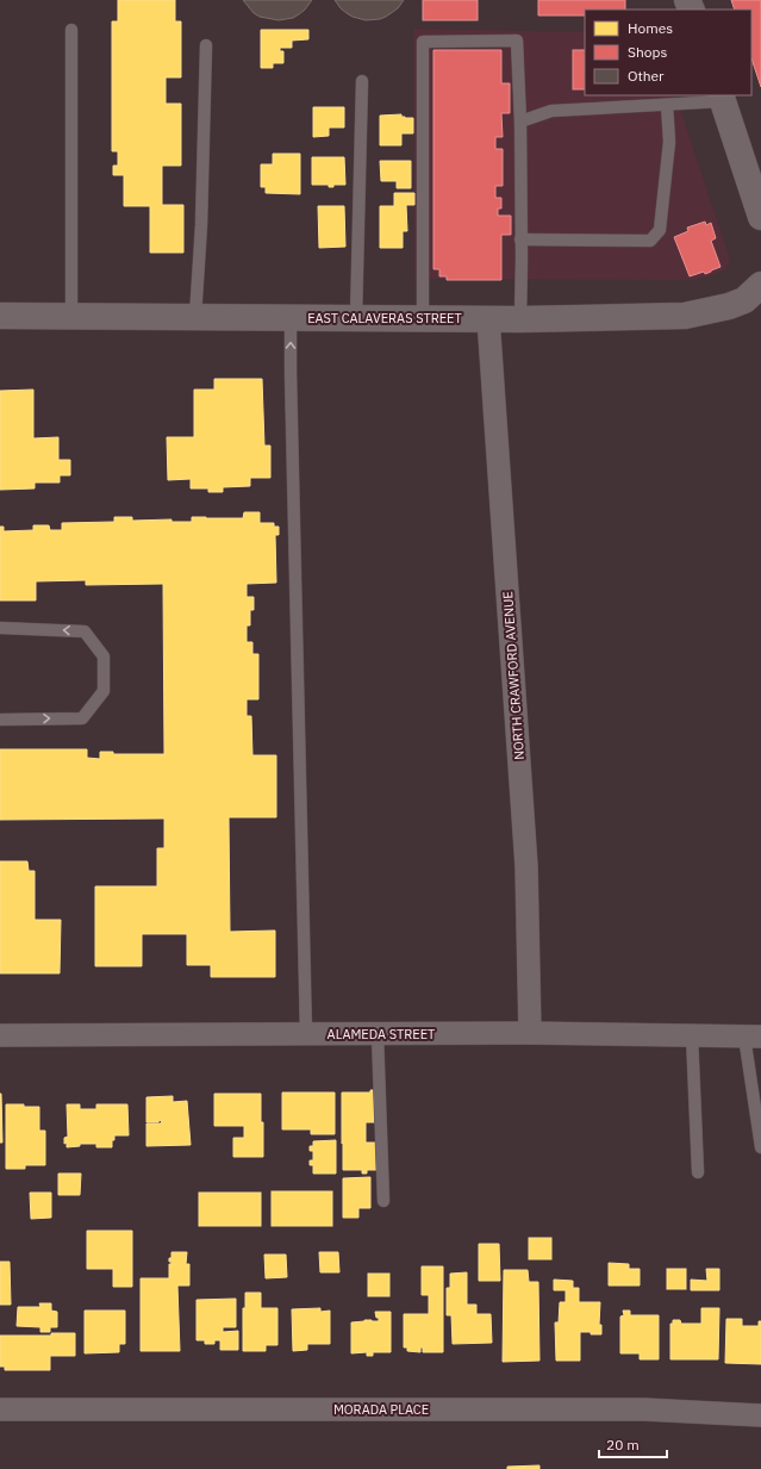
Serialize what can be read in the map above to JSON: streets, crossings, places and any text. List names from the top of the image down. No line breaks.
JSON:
{"streets":{"street":["EAST CALAVERAS STREET","NORTH CRAWFORD AVENUE","ALAMEDA STREET","MORADA PLACE"]},"crossings":[["EAST CALAVERAS STREET","NORTH CRAWFORD AVENUE"],["NORTH CRAWFORD AVENUE","ALAMEDA STREET"]],"legend":["Homes","Shops","Other"],"scale_bar":"20 m"}
